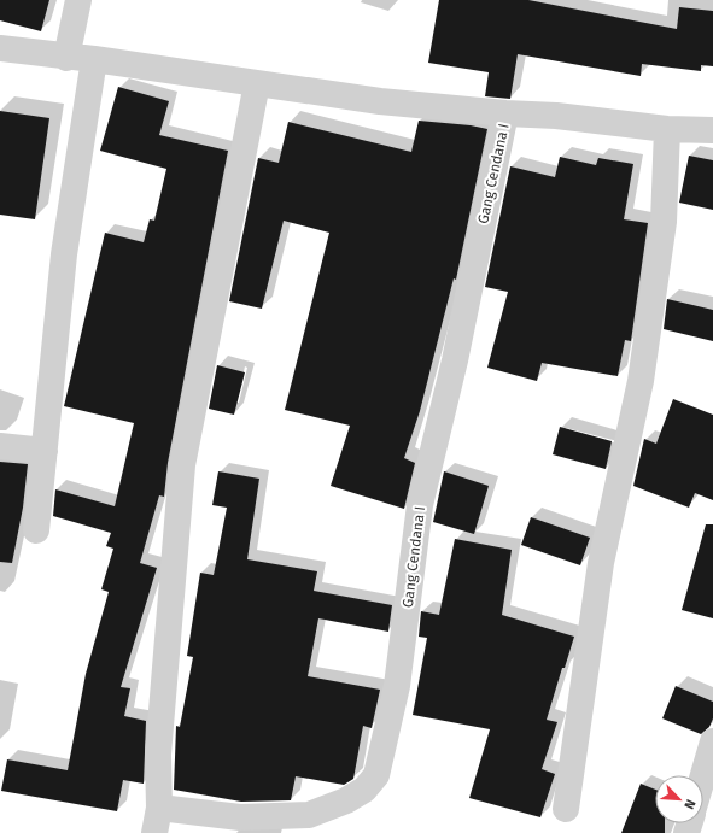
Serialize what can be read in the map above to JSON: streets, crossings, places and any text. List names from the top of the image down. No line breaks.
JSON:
{"streets":{"street":["Gang Cendana I"]},"north":"bottom right"}
